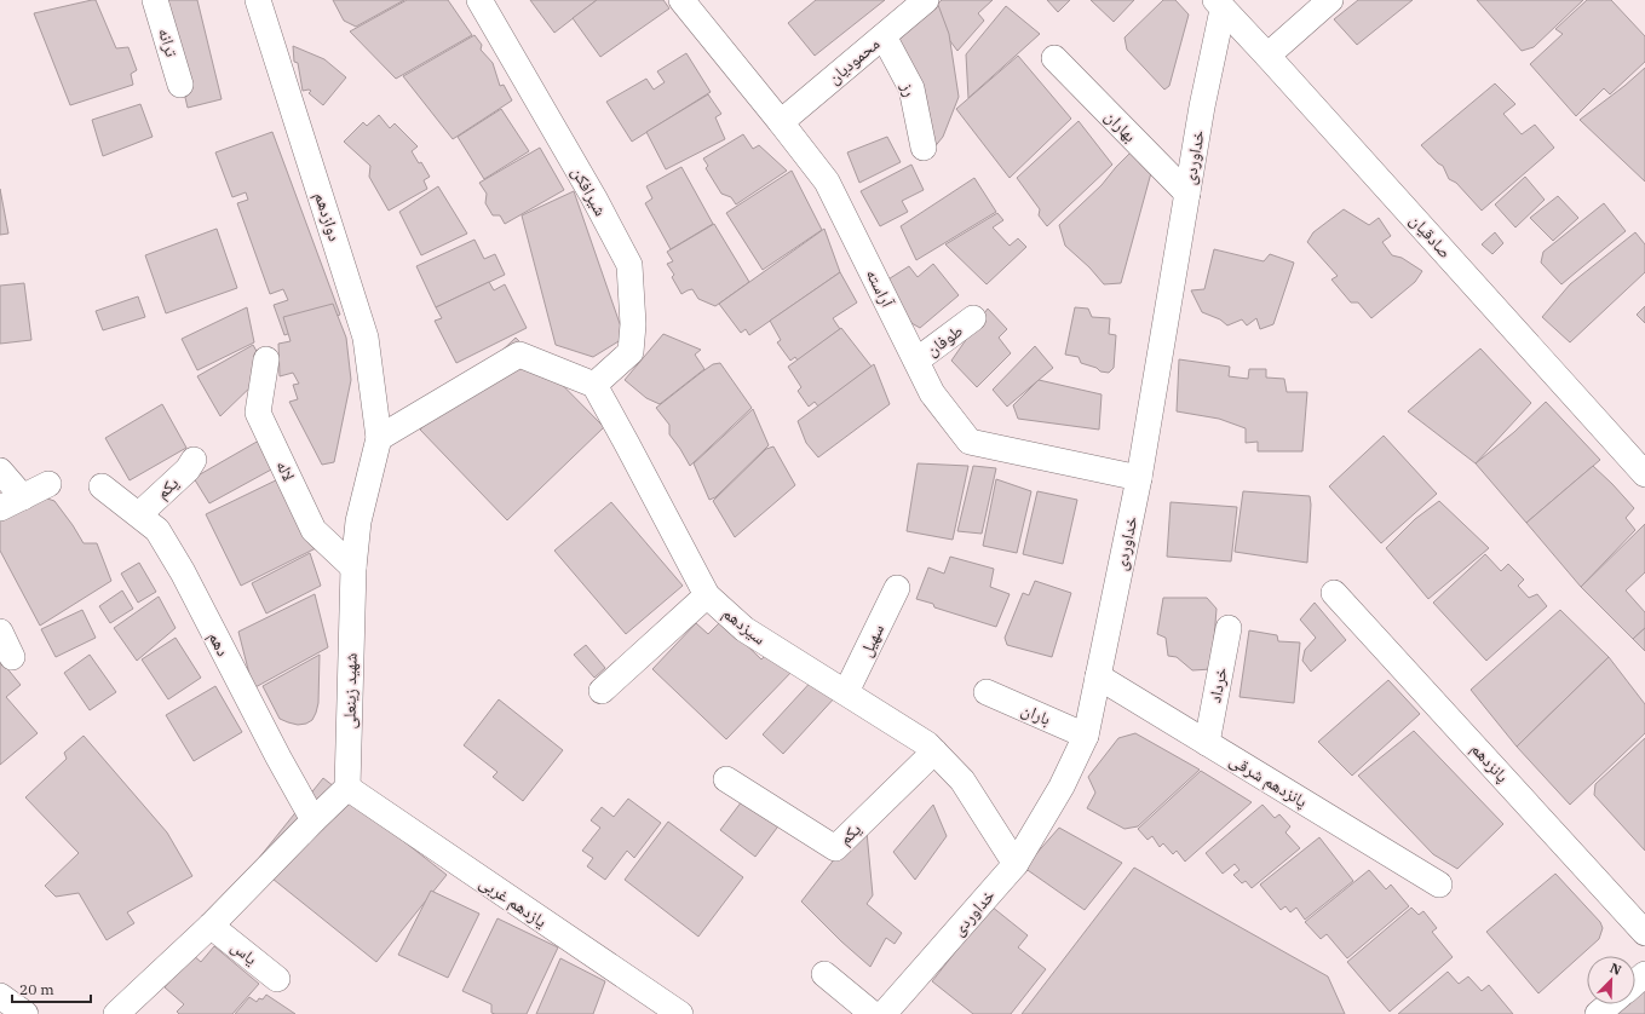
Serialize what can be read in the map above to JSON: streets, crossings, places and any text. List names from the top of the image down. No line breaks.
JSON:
{"streets":{"street":["ترانه","محمودیان","رز","بهاران","خداوردی","شیرافکن","دوازدهم","صادقیان","آراسته","طوفان","لاله","یکم","سیزدهم","سهیل","دهم","خرداد","شهید زینعلی","باران","پانزدهم","پانزدهم شرقی","یازدهم غربی","یاس"]},"crossings":[["محمودیان","رز"],["محمودیان","آراسته"],["بهاران","خداوردی"],["خداوردی","صادقیان"],["خداوردی","آراسته"],["خداوردی","سیزدهم"],["خداوردی","باران"],["خداوردی","پانزدهم شرقی"],["شیرافکن","سیزدهم"],["دوازدهم","شهید زینعلی"],["آراسته","طوفان"],["لاله","شهید زینعلی"],["یکم","سیزدهم"],["یکم","دهم"],["سیزدهم","سهیل"],["خرداد","پانزدهم شرقی"],["شهید زینعلی","یازدهم غربی"]],"scale_bar":"20 m","north":"top right"}
